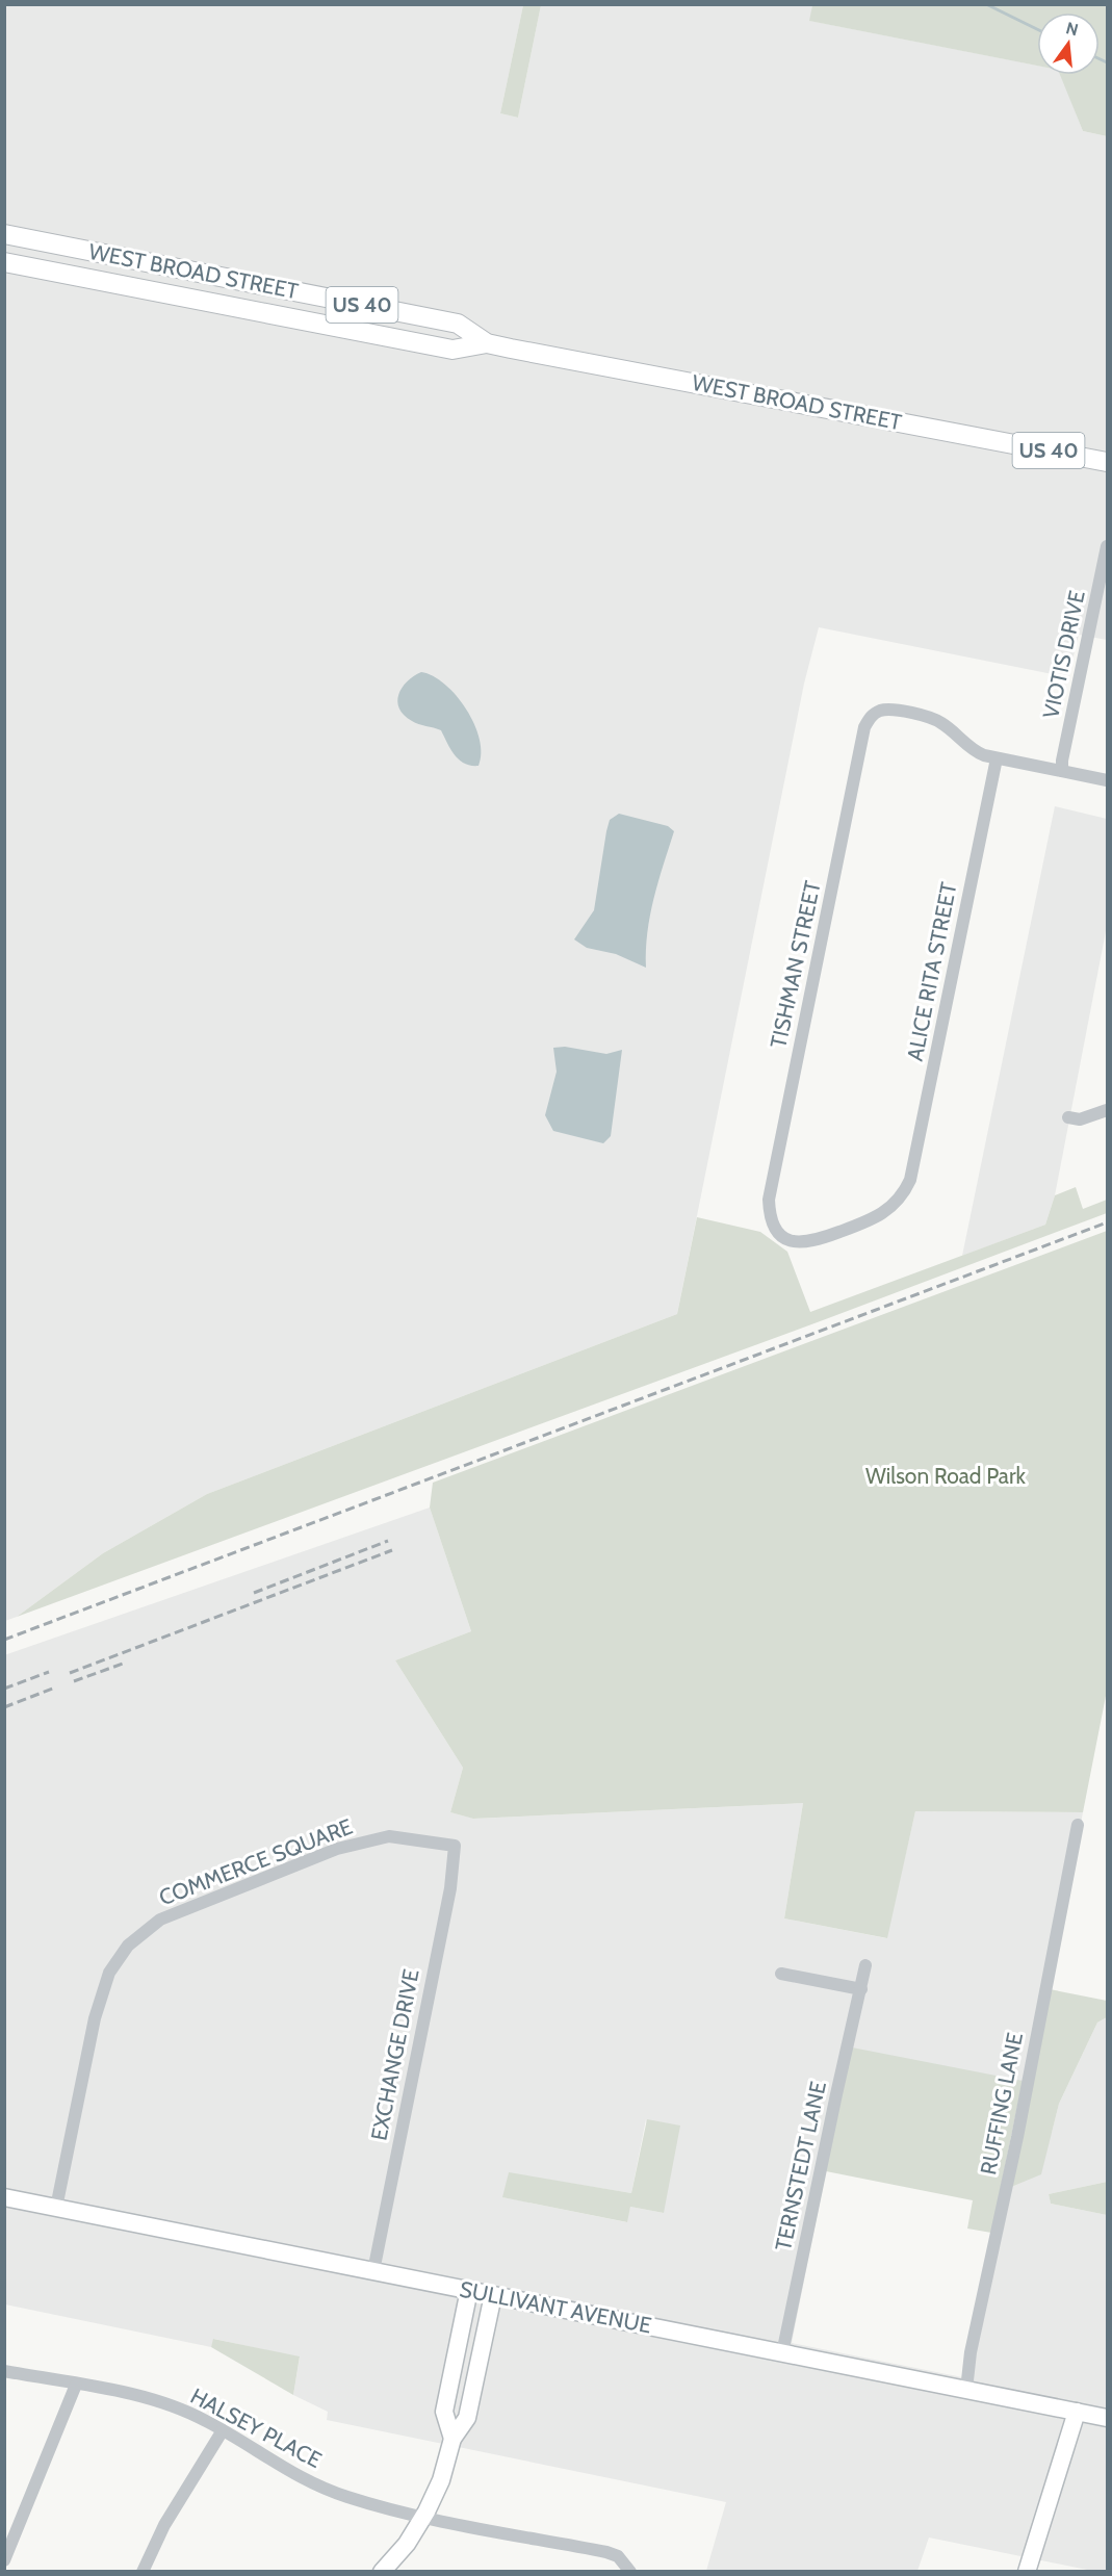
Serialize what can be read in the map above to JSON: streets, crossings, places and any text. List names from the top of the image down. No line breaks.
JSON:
{"streets":{"main road":["WEST BROAD STREET","US 40","SULLIVANT AVENUE"],"street":["VIOTIS DRIVE","TISHMAN STREET","ALICE RITA STREET","COMMERCE SQUARE","EXCHANGE DRIVE","RUFFING LANE","TERNSTEDT LANE","HALSEY PLACE"]},"crossings":[["TISHMAN STREET","ALICE RITA STREET"],["COMMERCE SQUARE","EXCHANGE DRIVE"],["COMMERCE SQUARE","SULLIVANT AVENUE"],["EXCHANGE DRIVE","SULLIVANT AVENUE"],["RUFFING LANE","SULLIVANT AVENUE"],["TERNSTEDT LANE","SULLIVANT AVENUE"]],"parks":["Wilson Road Park"],"north":"top"}
